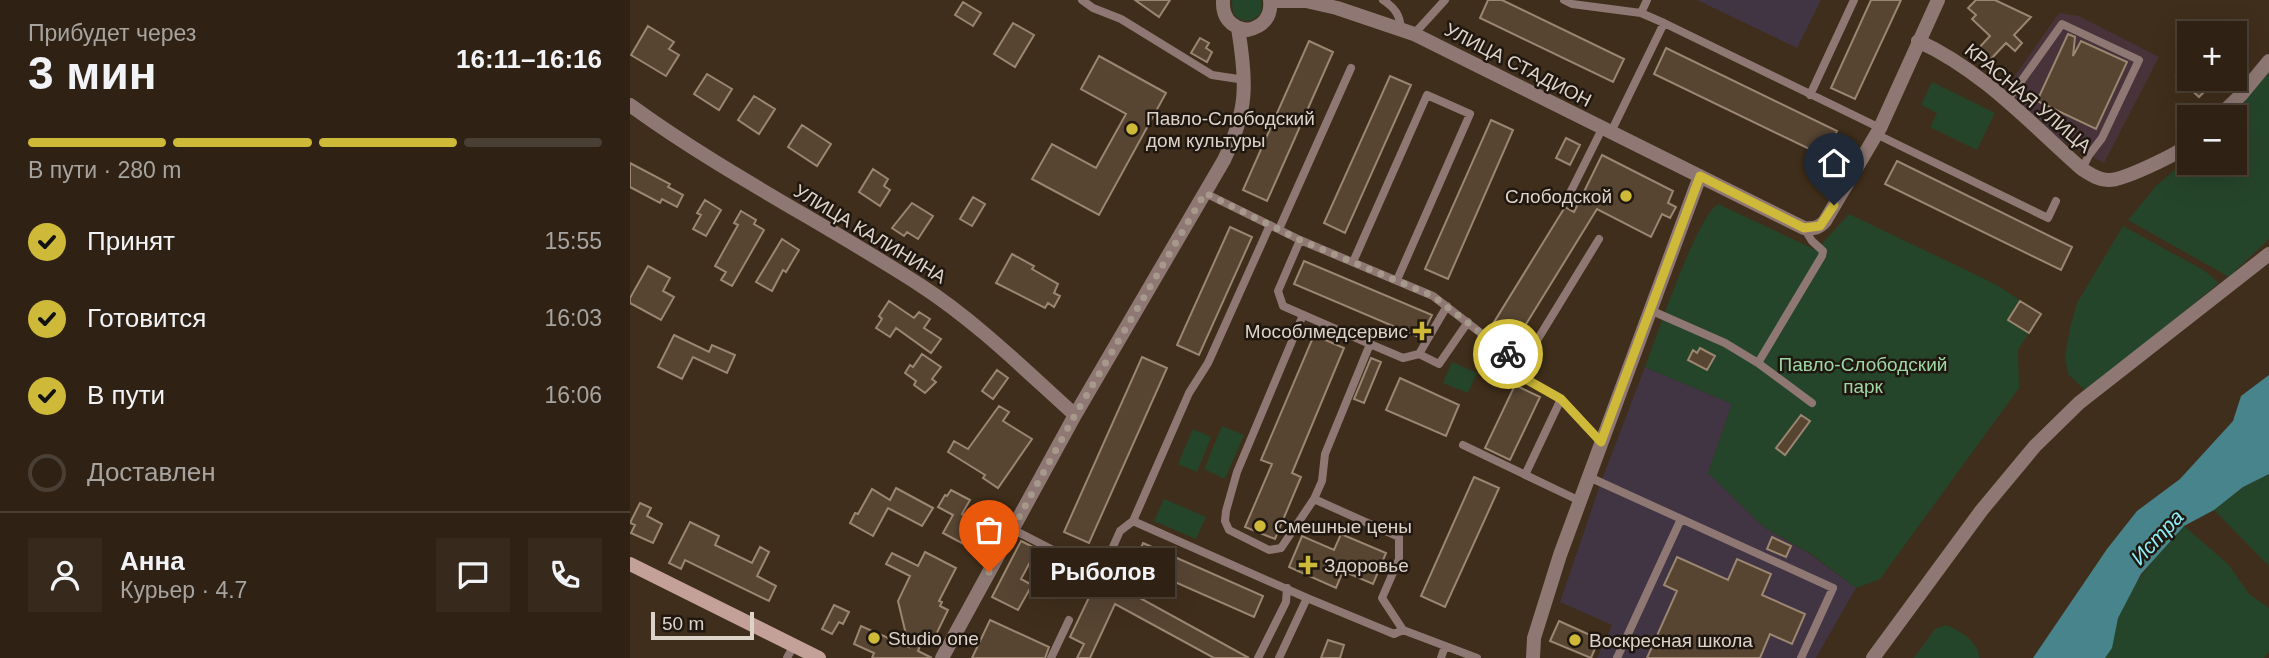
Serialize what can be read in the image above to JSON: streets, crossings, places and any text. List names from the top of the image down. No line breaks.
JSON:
{"streets":{"street":["УЛИЦА СТАДИОН","КРАСНАЯ УЛИЦА","УЛИЦА КАЛИНИНА"]},"water":["Истра"],"parks":["Павло-Слободский парк"],"places":{"other":["Павло-Слободский дом культуры","Слободской","Смешные цены","Рыболов","Studio one","Воскресная школа"],"health":["Мособлмедсервис","Здоровье"]},"scale_bar":"50 m","page":{"heading":["3 мин","Прибудет через","16:11–16:16"],"panel":["Анна","Курьер · 4.7"],"map_buttons":["+","−"],"bar":"В пути · 280 m","list":[["Принят","15:55"],["Готовится","16:03"],["В пути","16:06"],"Доставлен"],"bubble":"Рыболов","scale":"50 m"}}
